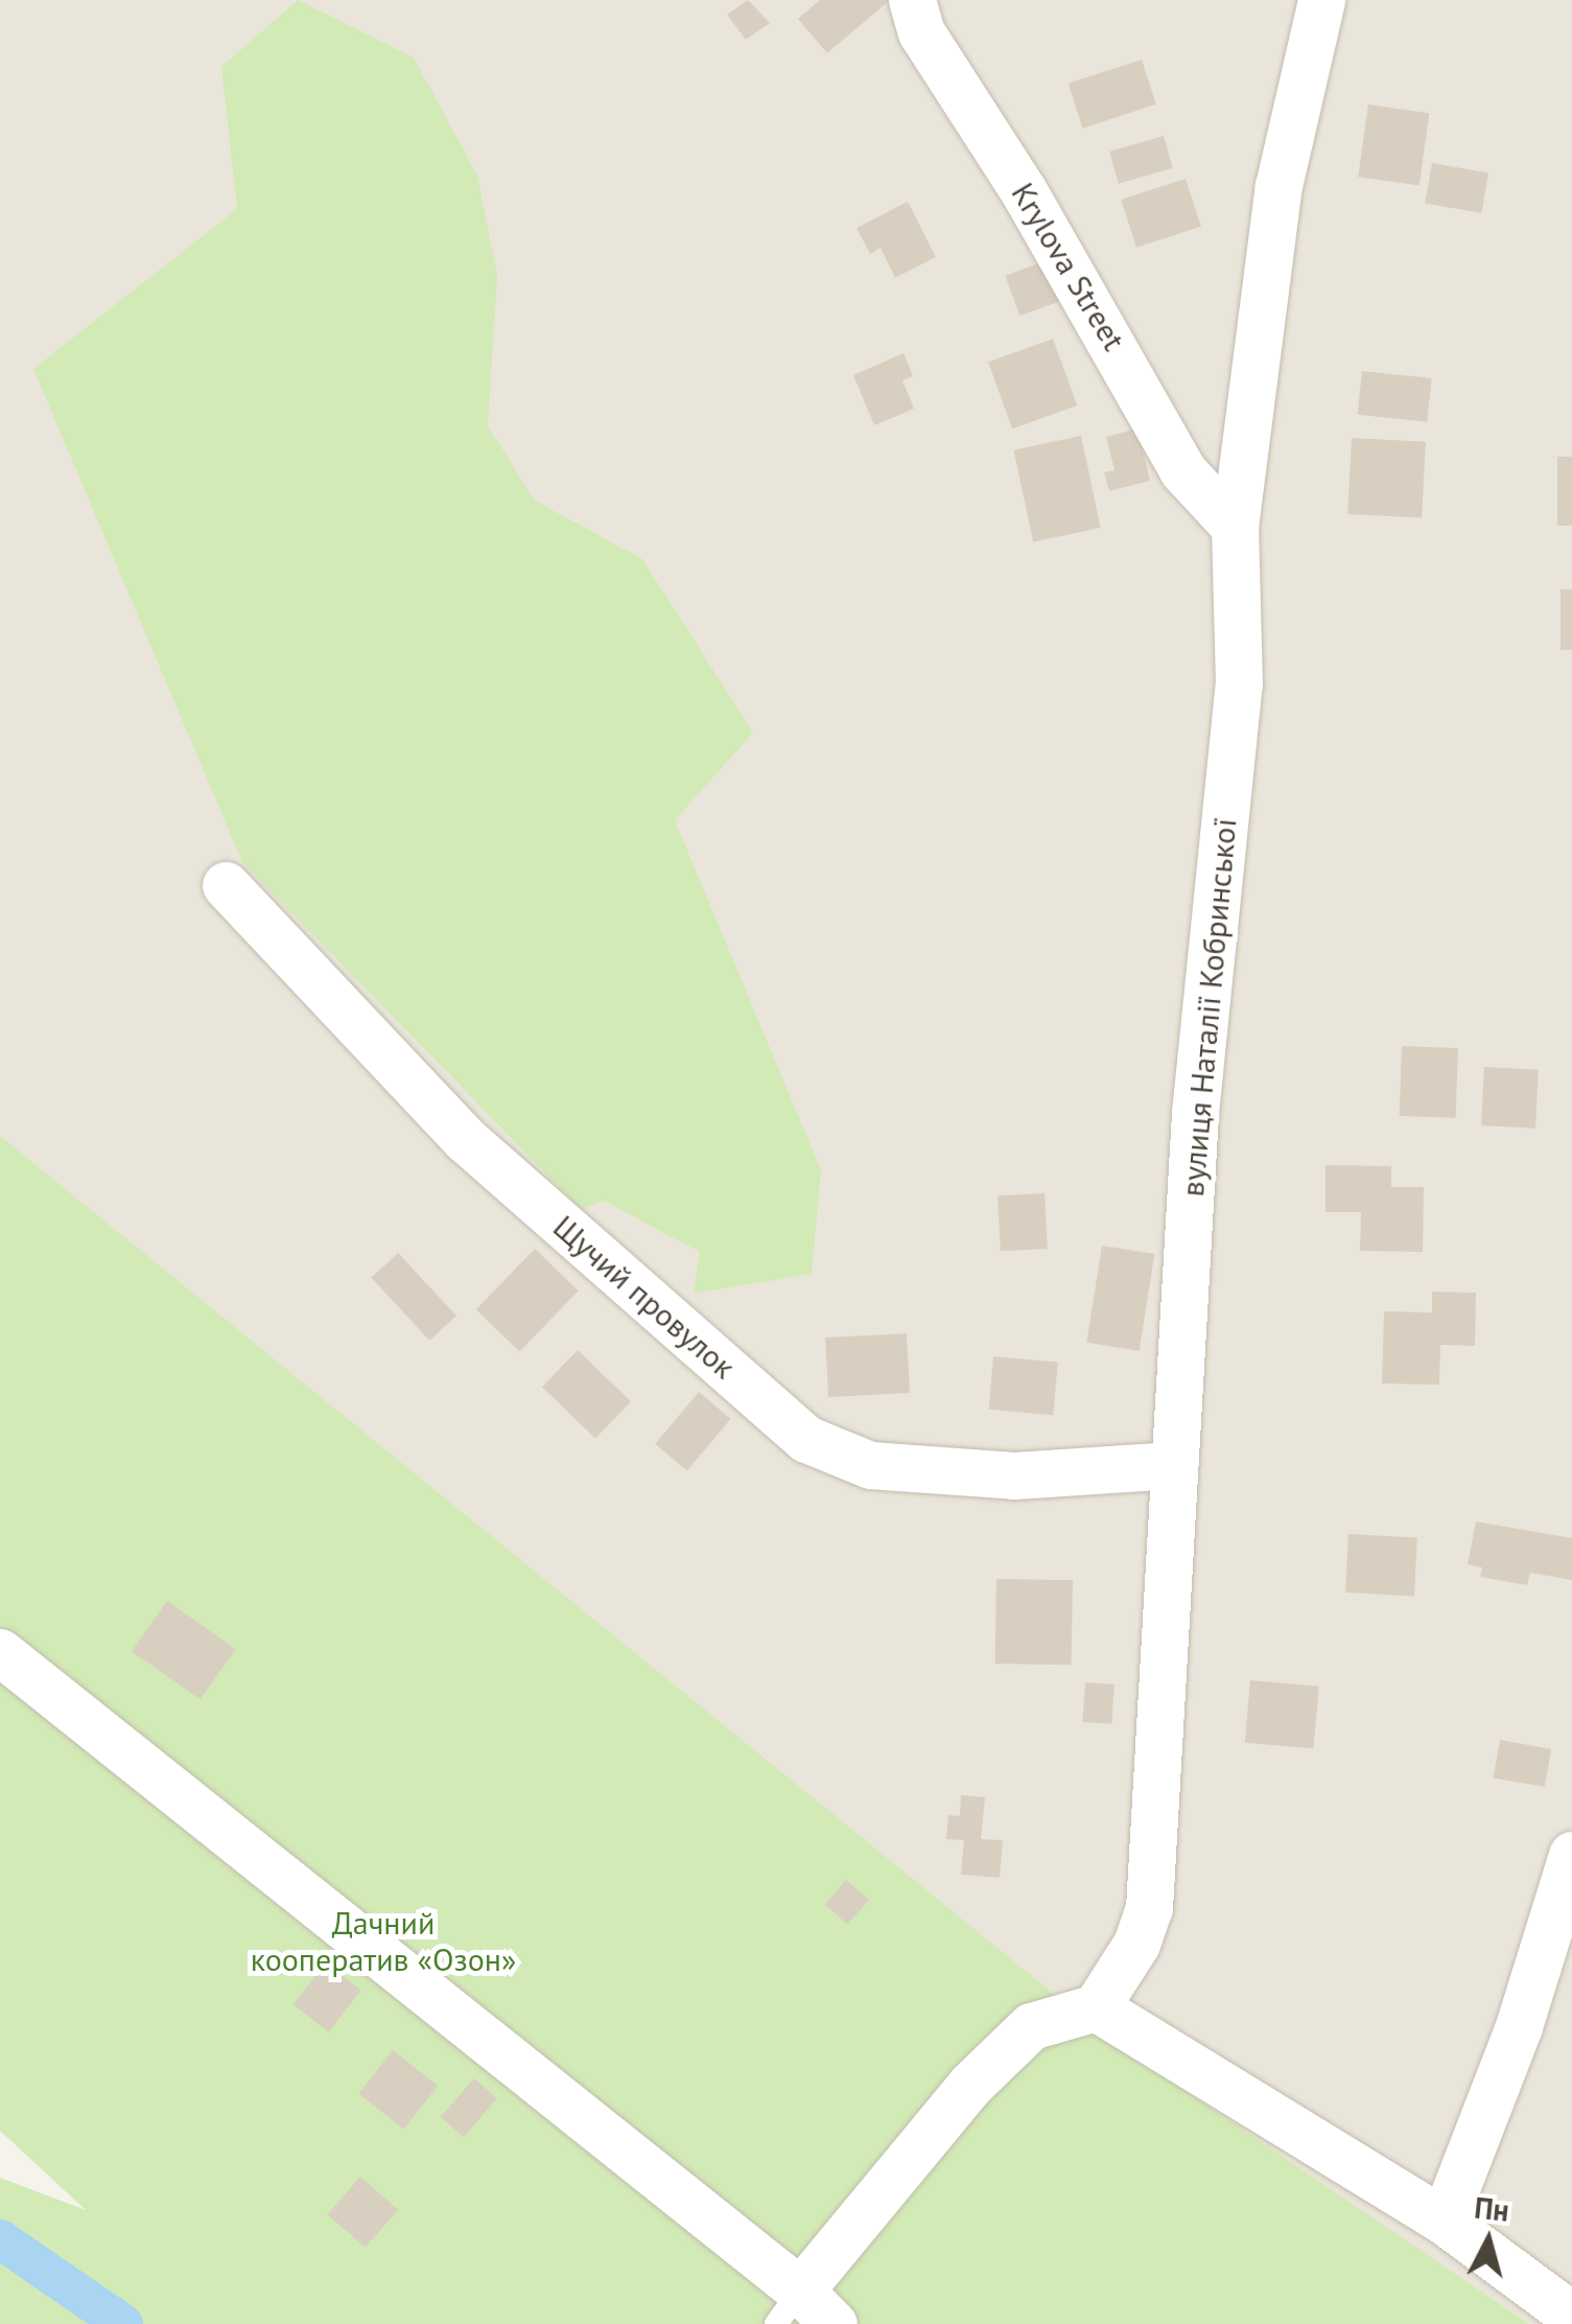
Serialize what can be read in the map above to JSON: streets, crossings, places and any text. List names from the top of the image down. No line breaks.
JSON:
{"streets":{"street":["Krylova Street","вулиця Наталії Кобринської","Щучий провулок"]},"crossings":[["Krylova Street","вулиця Наталії Кобринської"],["вулиця Наталії Кобринської","Щучий провулок"]],"parks":["Дачний кооператив «Озон»"],"north":"top"}
